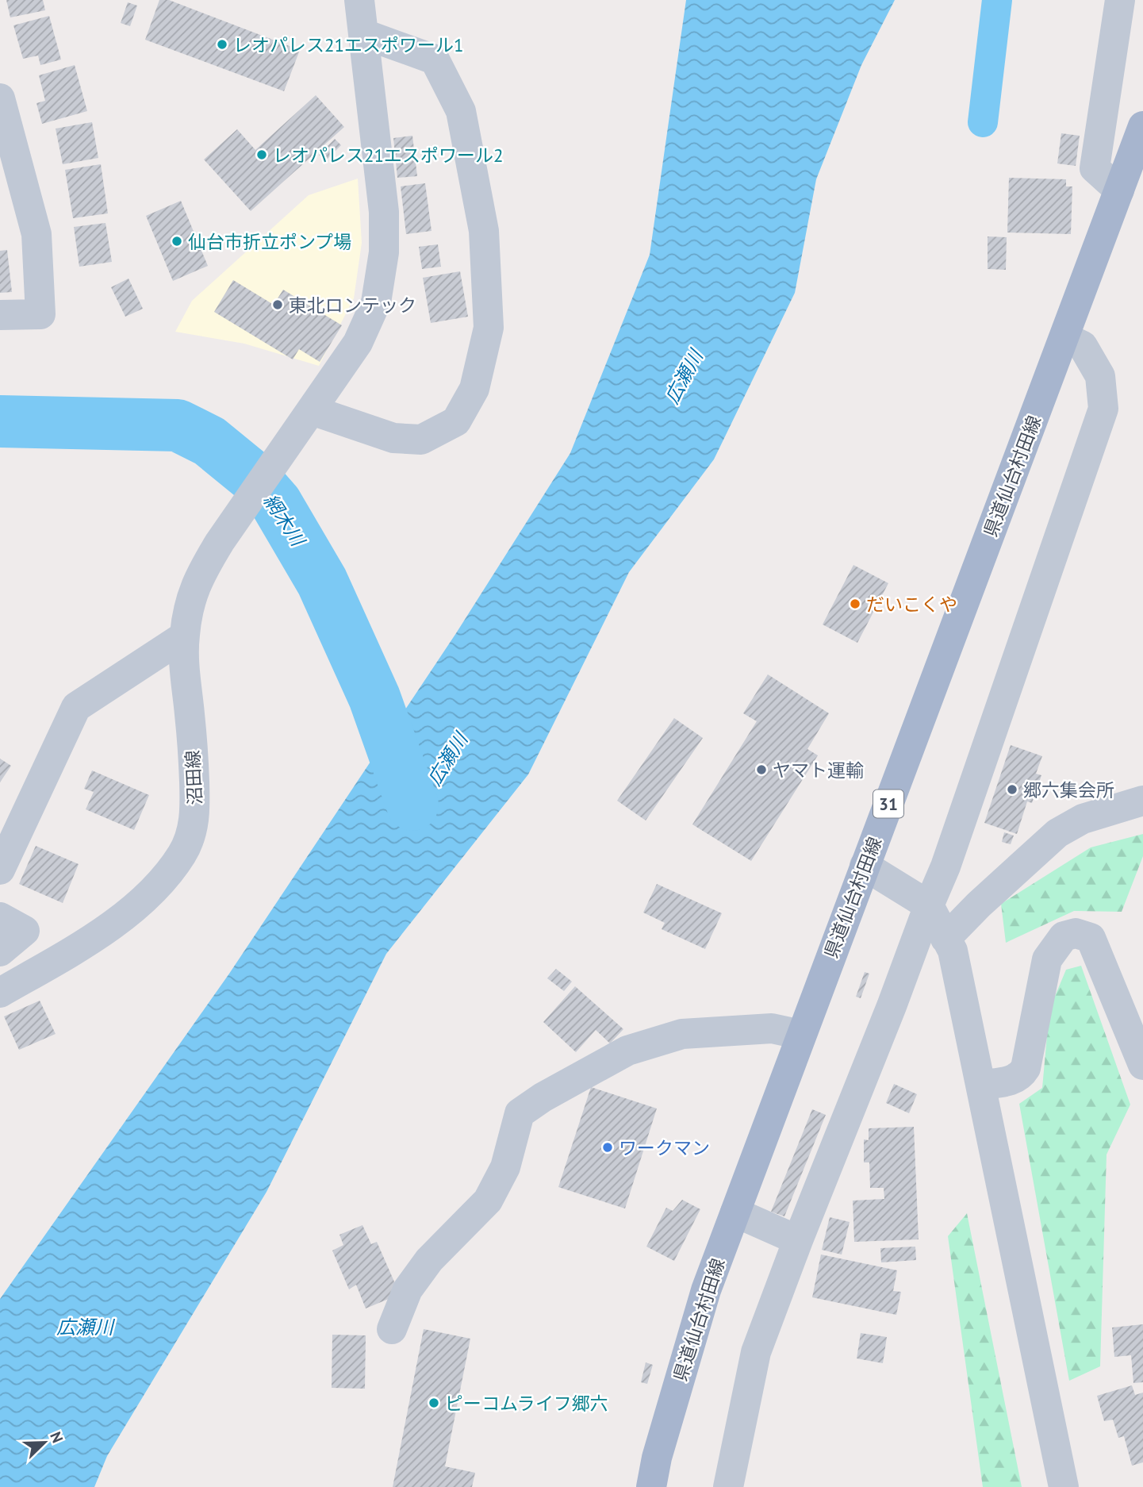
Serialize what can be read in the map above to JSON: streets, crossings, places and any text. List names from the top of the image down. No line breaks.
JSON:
{"streets":{"main road":["県道仙台村田線","31"],"street":["沼田線"]},"water":["広瀬川","網木川"],"places":["レオパレス21エスポワール1","レオパレス21エスポワール2","仙台市折立ポンプ場","東北ロンテック","だいこくや","ヤマト運輸","郷六集会所","ワークマン","ピーコムライフ郷六"],"north":"top right"}
